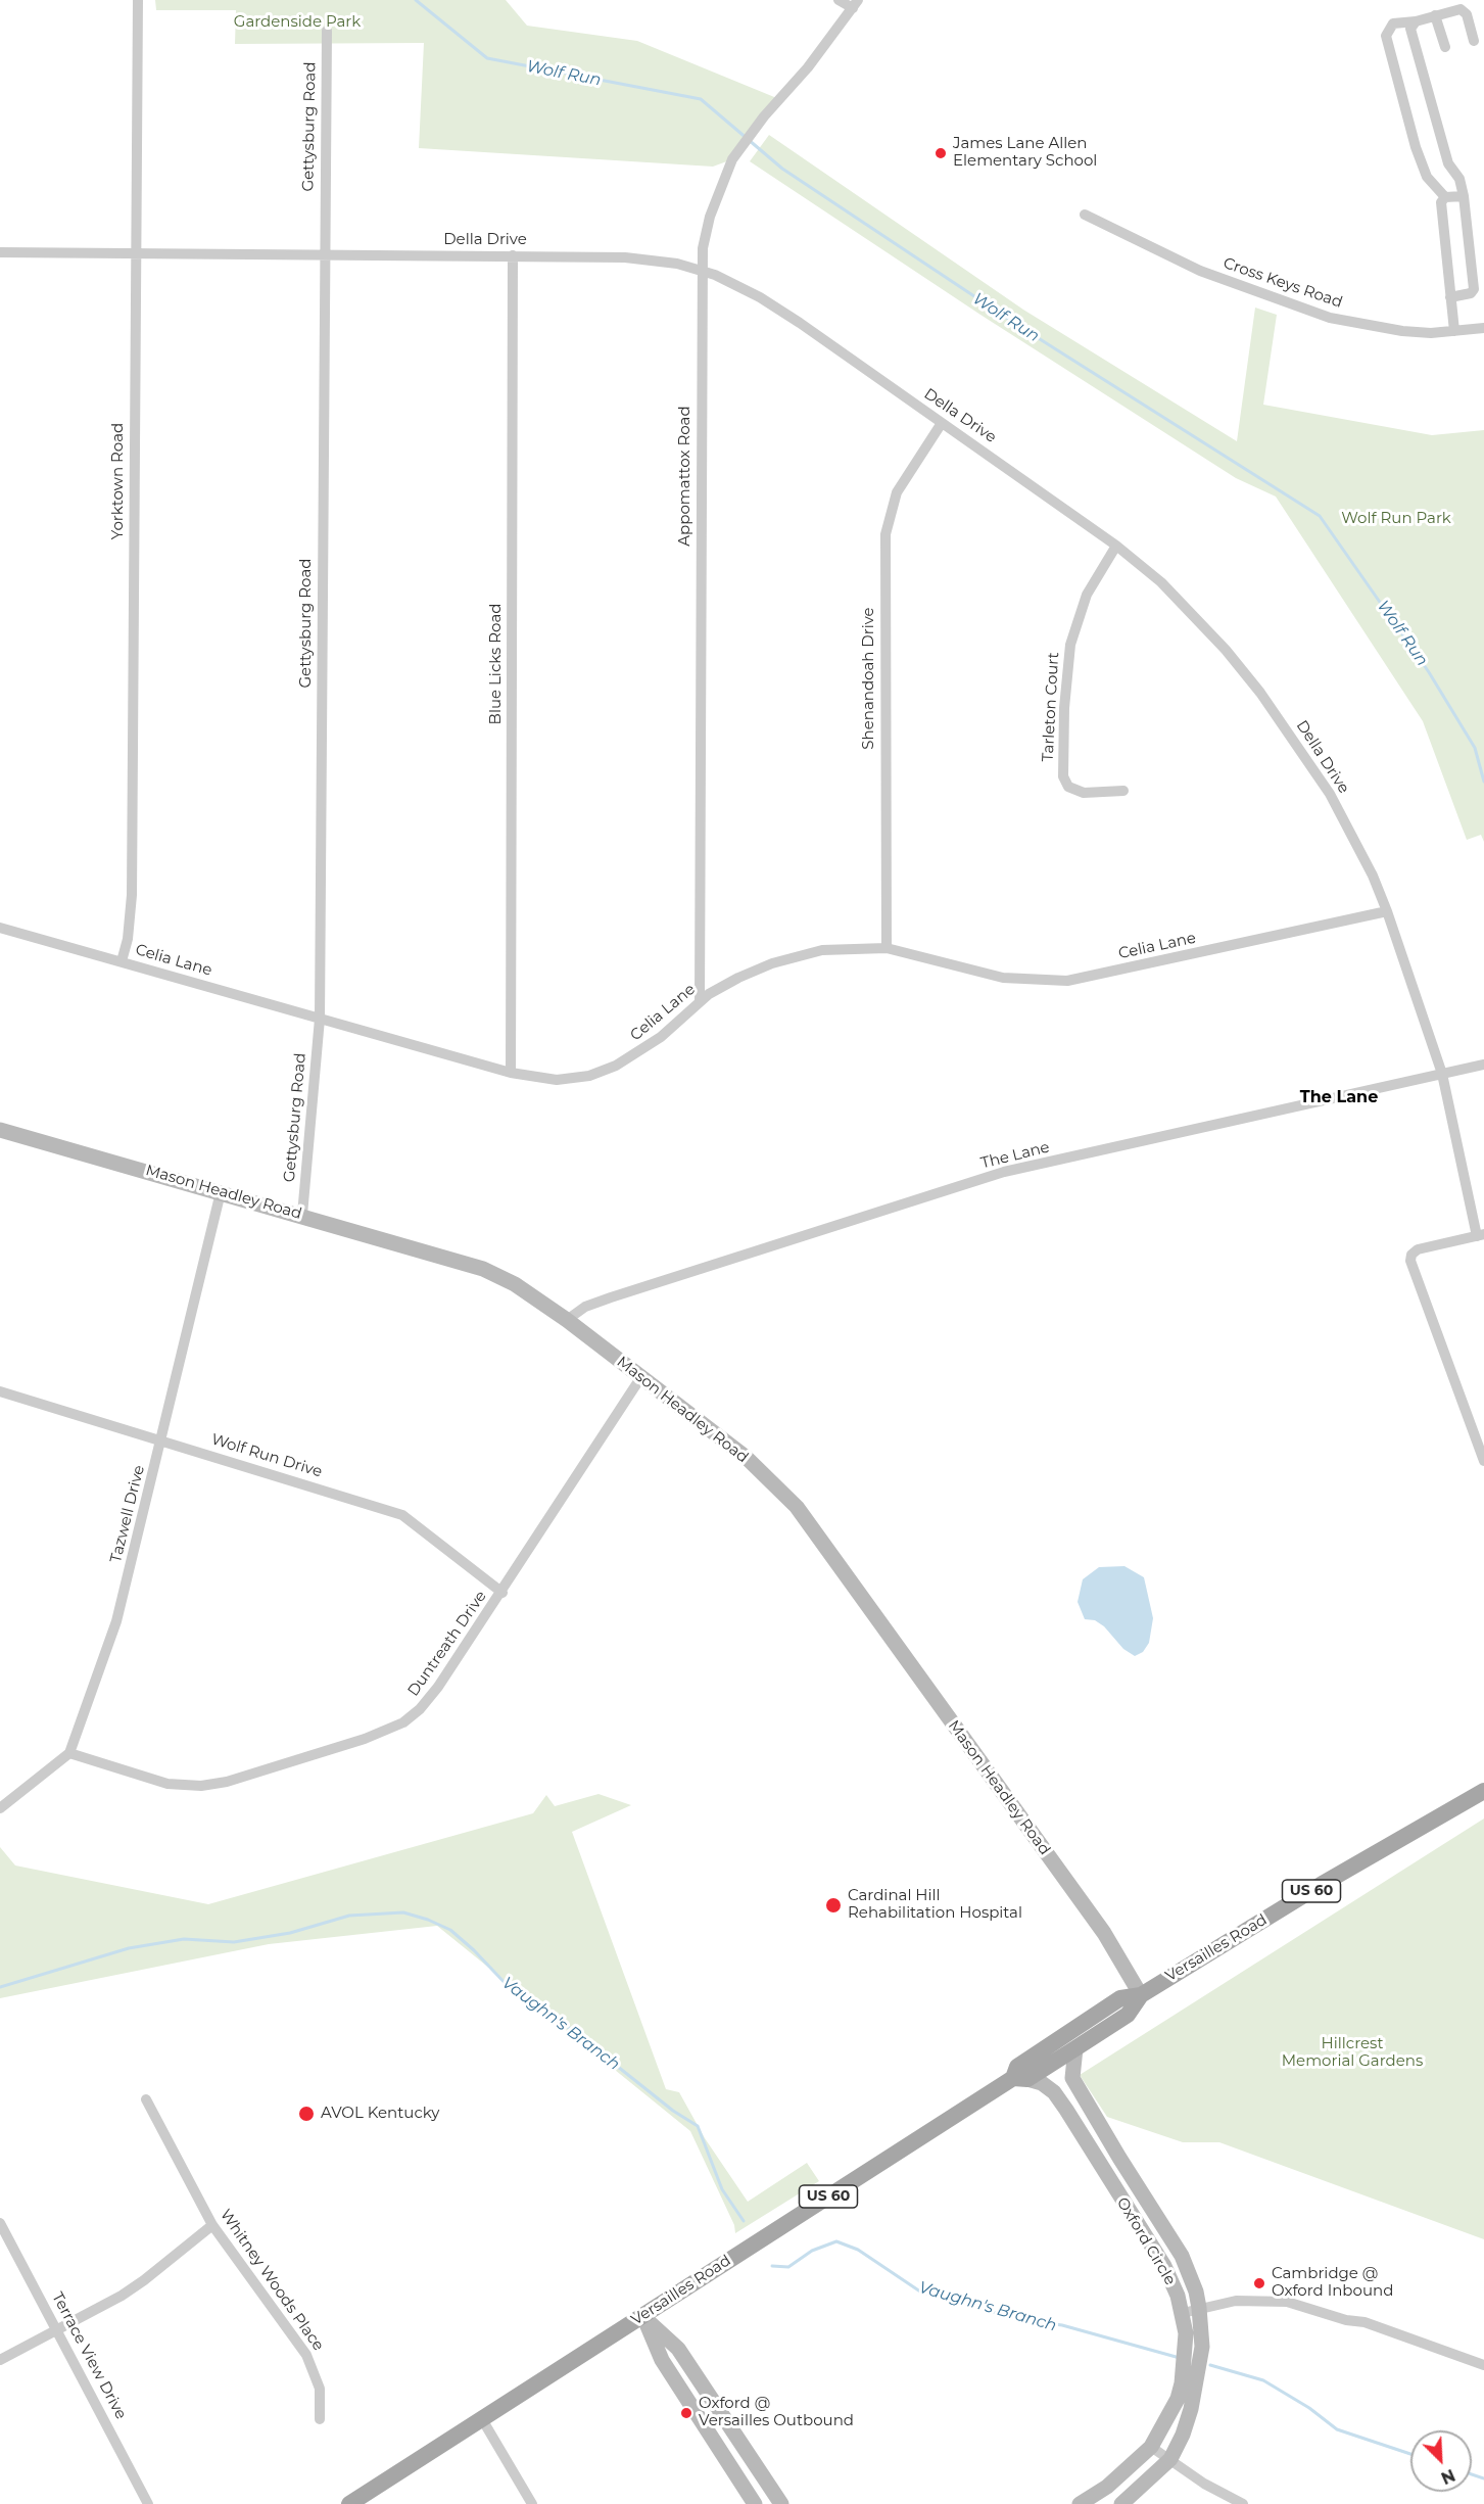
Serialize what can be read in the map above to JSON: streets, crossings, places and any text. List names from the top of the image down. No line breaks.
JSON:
{"streets":{"main road":["Mason Headley Road","US 60","Versailles Road","Oxford Circle"],"street":["Gettysburg Road","Della Drive","Cross Keys Road","Appomattox Road","Yorktown Road","Blue Licks Road","Shenandoah Drive","Tarleton Court","Celia Lane","The Lane","Wolf Run Drive","Tazwell Drive","Duntreath Drive","Whitney Woods Place","Terrace View Drive"]},"crossings":[["Gettysburg Road","Della Drive"],["Gettysburg Road","Celia Lane"],["Gettysburg Road","Mason Headley Road"],["Della Drive","Appomattox Road"],["Della Drive","Yorktown Road"],["Della Drive","Blue Licks Road"],["Della Drive","Shenandoah Drive"],["Della Drive","Tarleton Court"],["Della Drive","Celia Lane"],["Della Drive","The Lane"],["Appomattox Road","Celia Lane"],["Yorktown Road","Celia Lane"],["Blue Licks Road","Celia Lane"],["Shenandoah Drive","Celia Lane"],["The Lane","Mason Headley Road"],["Mason Headley Road","Tazwell Drive"],["Mason Headley Road","Duntreath Drive"],["Mason Headley Road","Versailles Road"],["Wolf Run Drive","Tazwell Drive"],["Wolf Run Drive","Duntreath Drive"],["Tazwell Drive","Duntreath Drive"],["Versailles Road","Oxford Circle"]],"districts":["The Lane"],"water":["Wolf Run","Vaughn's Branch"],"parks":["Gardenside Park","Wolf Run Park","Hillcrest Memorial Gardens"],"places":["James Lane Allen Elementary School","Cardinal Hill Rehabilitation Hospital","AVOL Kentucky","Cambridge @ Oxford Inbound","Oxford @ Versailles Outbound"],"north":"bottom right"}
